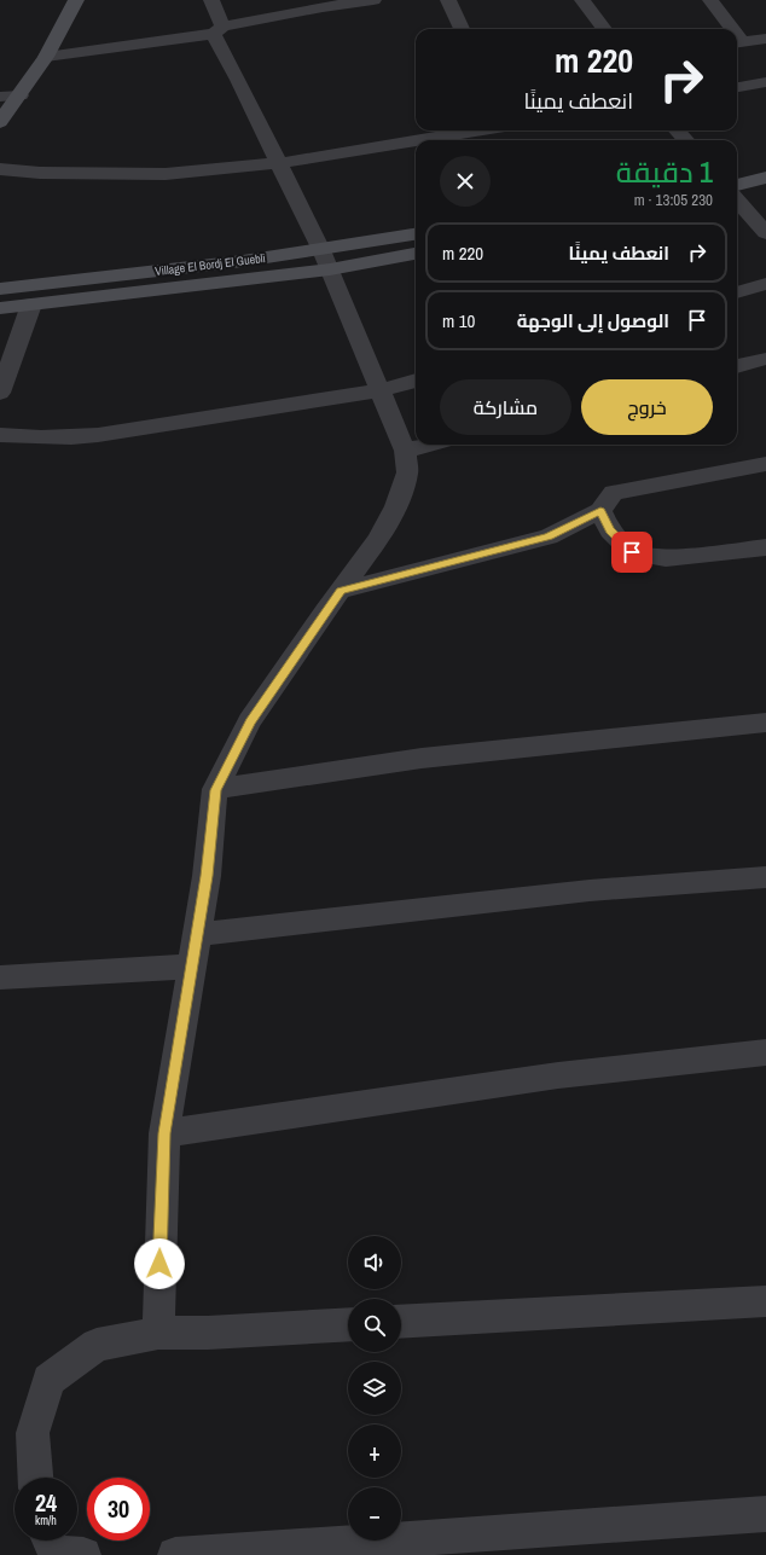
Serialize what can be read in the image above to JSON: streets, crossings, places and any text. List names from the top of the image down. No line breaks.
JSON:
{"streets":{"main road":["Village El Bordj El Guebli"]},"page":{"turn":["220 m","انعطف يمينًا"],"heading":["1 دقيقة","230 m · 13:05"],"list":[{"name":"انعطف يمينًا","value":"220 m"},{"name":"الوصول إلى الوجهة","value":"10 m"}],"buttons":["خروج","مشاركة"],"map_buttons":["+","−"],"speed":"24 km/h","limit":"30"}}
